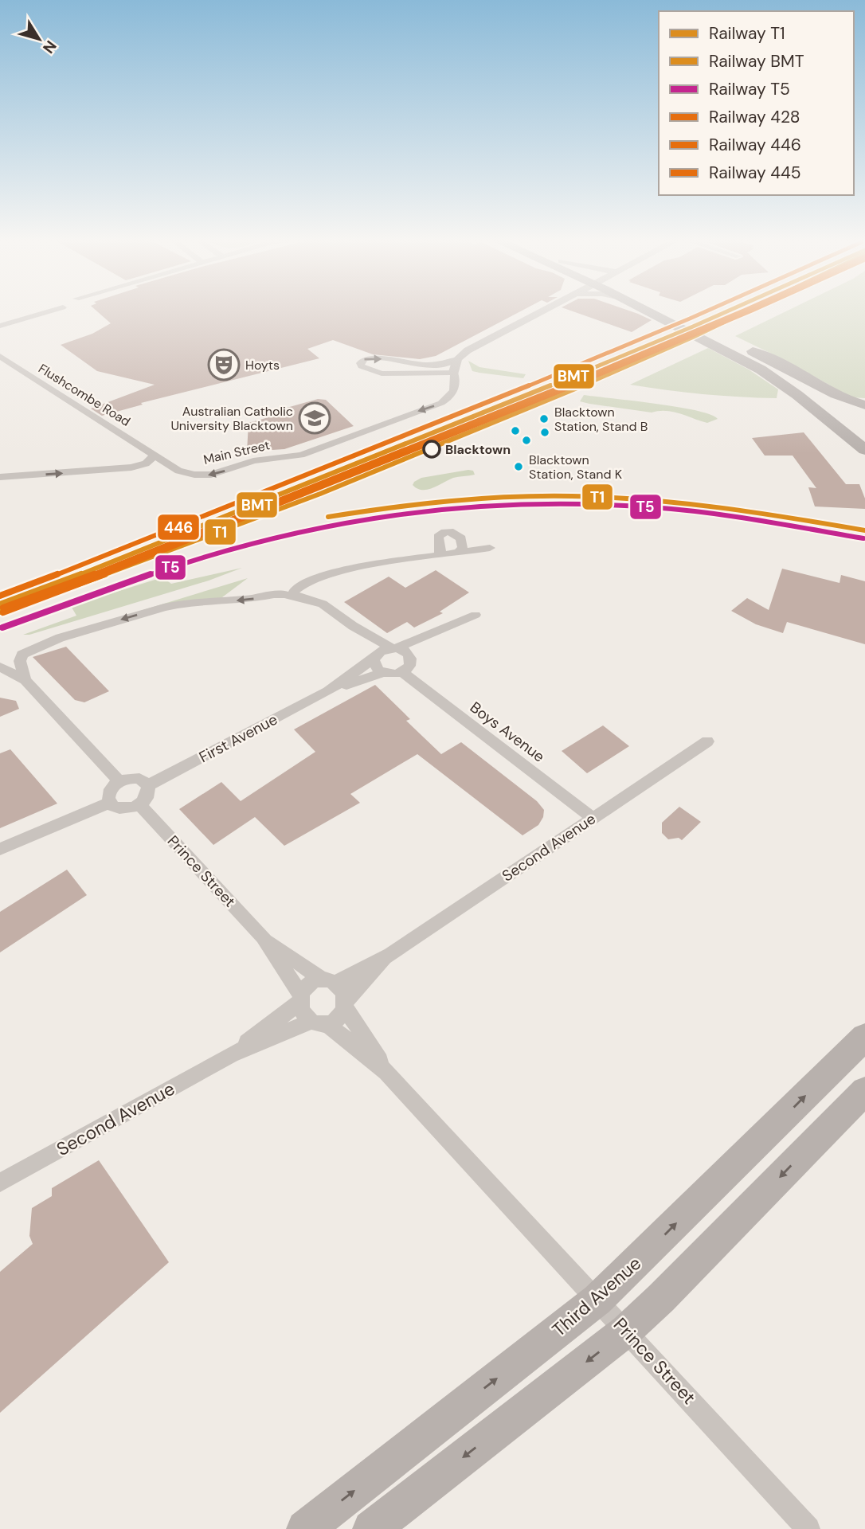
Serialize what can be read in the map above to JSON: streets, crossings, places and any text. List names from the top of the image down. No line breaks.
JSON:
{"streets":{"main road":["Third Avenue"],"street":["Flushcombe Road","Main Street","Boys Avenue","First Avenue","Second Avenue","Prince Street"]},"crossings":[["Flushcombe Road","Main Street"],["Boys Avenue","First Avenue"],["Boys Avenue","Second Avenue"],["First Avenue","Prince Street"],["Second Avenue","Prince Street"],["Prince Street","Third Avenue"]],"one_way":["Main Street"],"places":{"theatre":["Hoyts"],"school or university":["Australian Catholic University Blacktown"],"other":["Blacktown Station, Stand B","Blacktown","Blacktown Station, Stand K"]},"lines":["rail line T1","rail line BMT","rail line 428","rail line 446","rail line 445","rail line T5"],"legend":["Railway T1","Railway BMT","Railway T5","Railway 428","Railway 446","Railway 445"],"north":"bottom right"}
